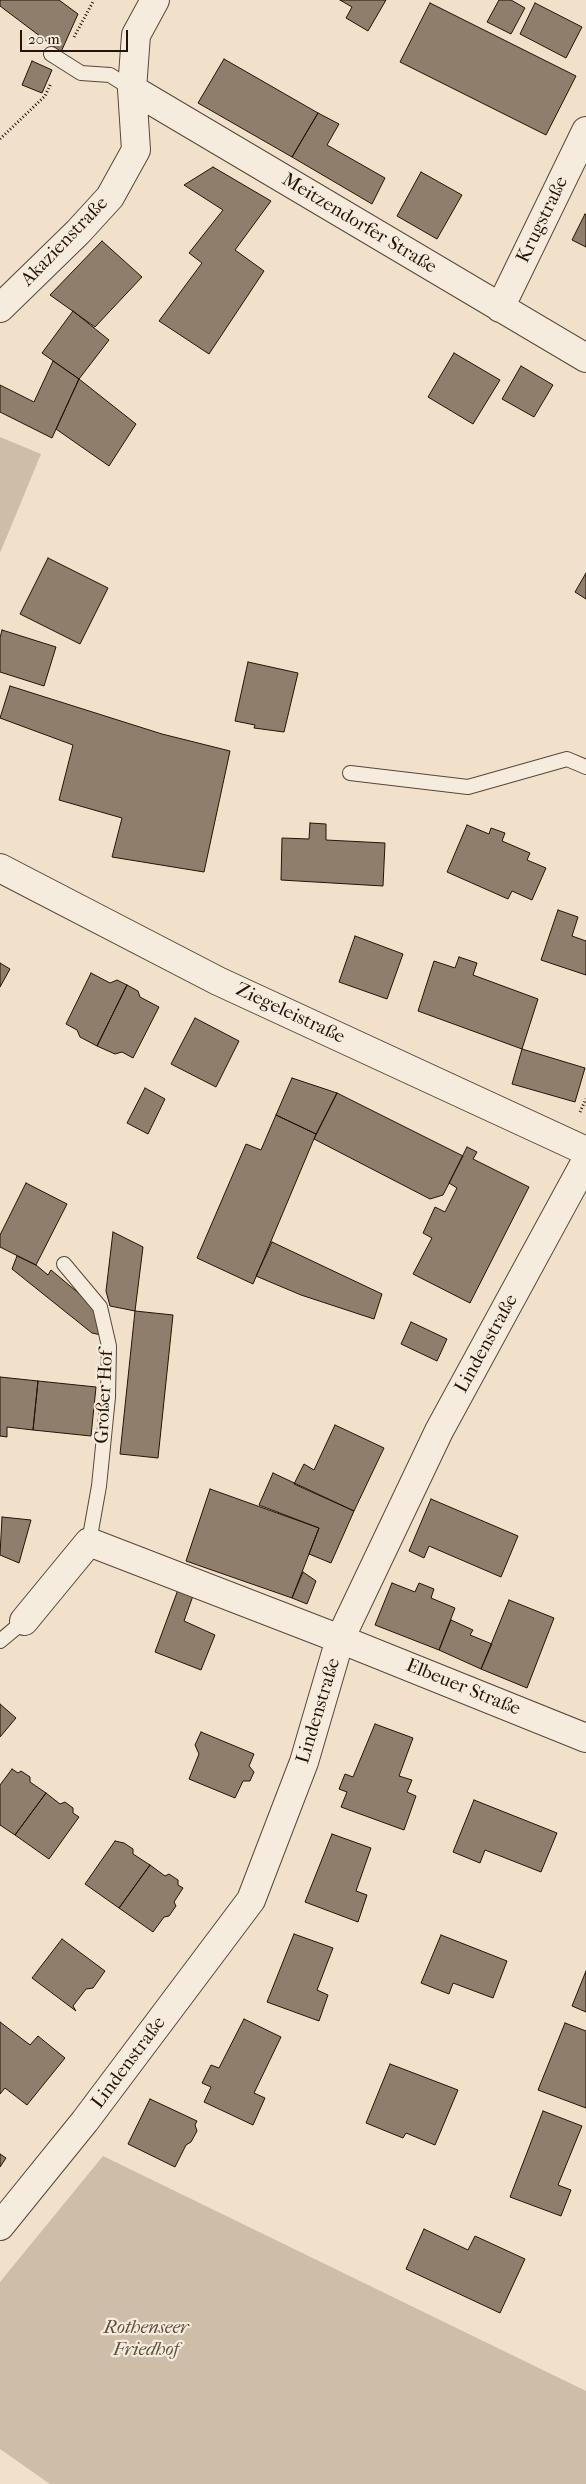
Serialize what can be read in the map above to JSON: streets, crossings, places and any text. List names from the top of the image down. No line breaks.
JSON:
{"streets":{"street":["Krugstraße","Meitzendorfer Straße","Akazienstraße","Ziegeleistraße","Lindenstraße","Großer Hof","Elbeuer Straße"]},"crossings":[["Krugstraße","Meitzendorfer Straße"],["Meitzendorfer Straße","Akazienstraße"],["Lindenstraße","Elbeuer Straße"]],"parks":["Rothenseer Friedhof"],"scale_bar":"20 m"}
